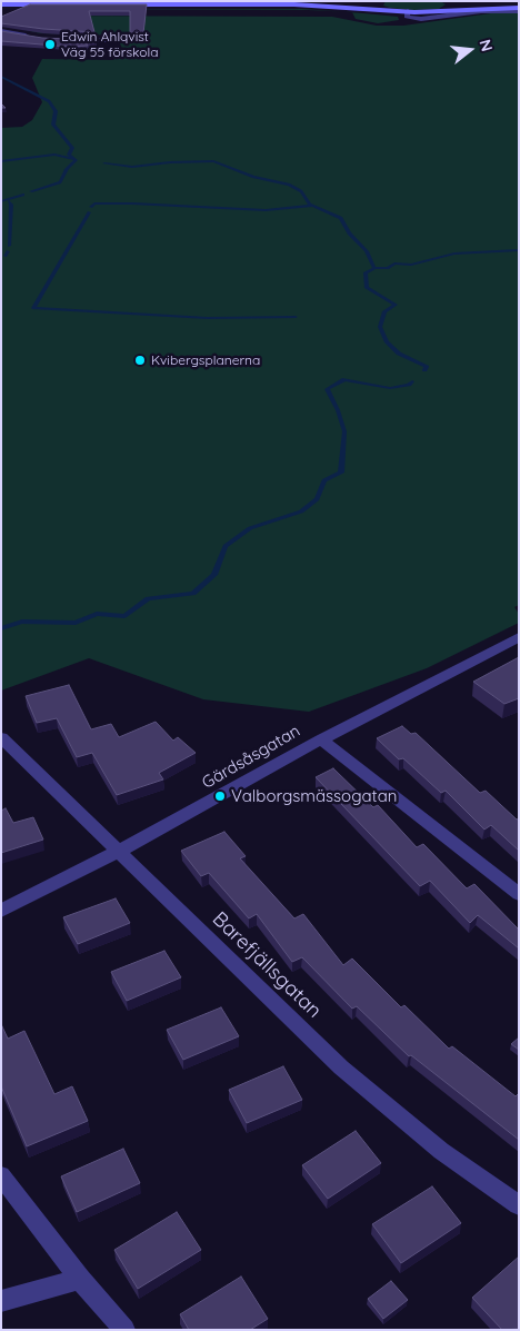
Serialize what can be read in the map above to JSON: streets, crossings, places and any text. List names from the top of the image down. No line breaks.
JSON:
{"streets":{"street":["Gärdsåsgatan","Barefjällsgatan"]},"crossings":[["Gärdsåsgatan","Barefjällsgatan"]],"places":["Edwin Ahlqvist Väg 55 förskola","Kvibergsplanerna","Valborgsmässogatan"],"north":"right"}
